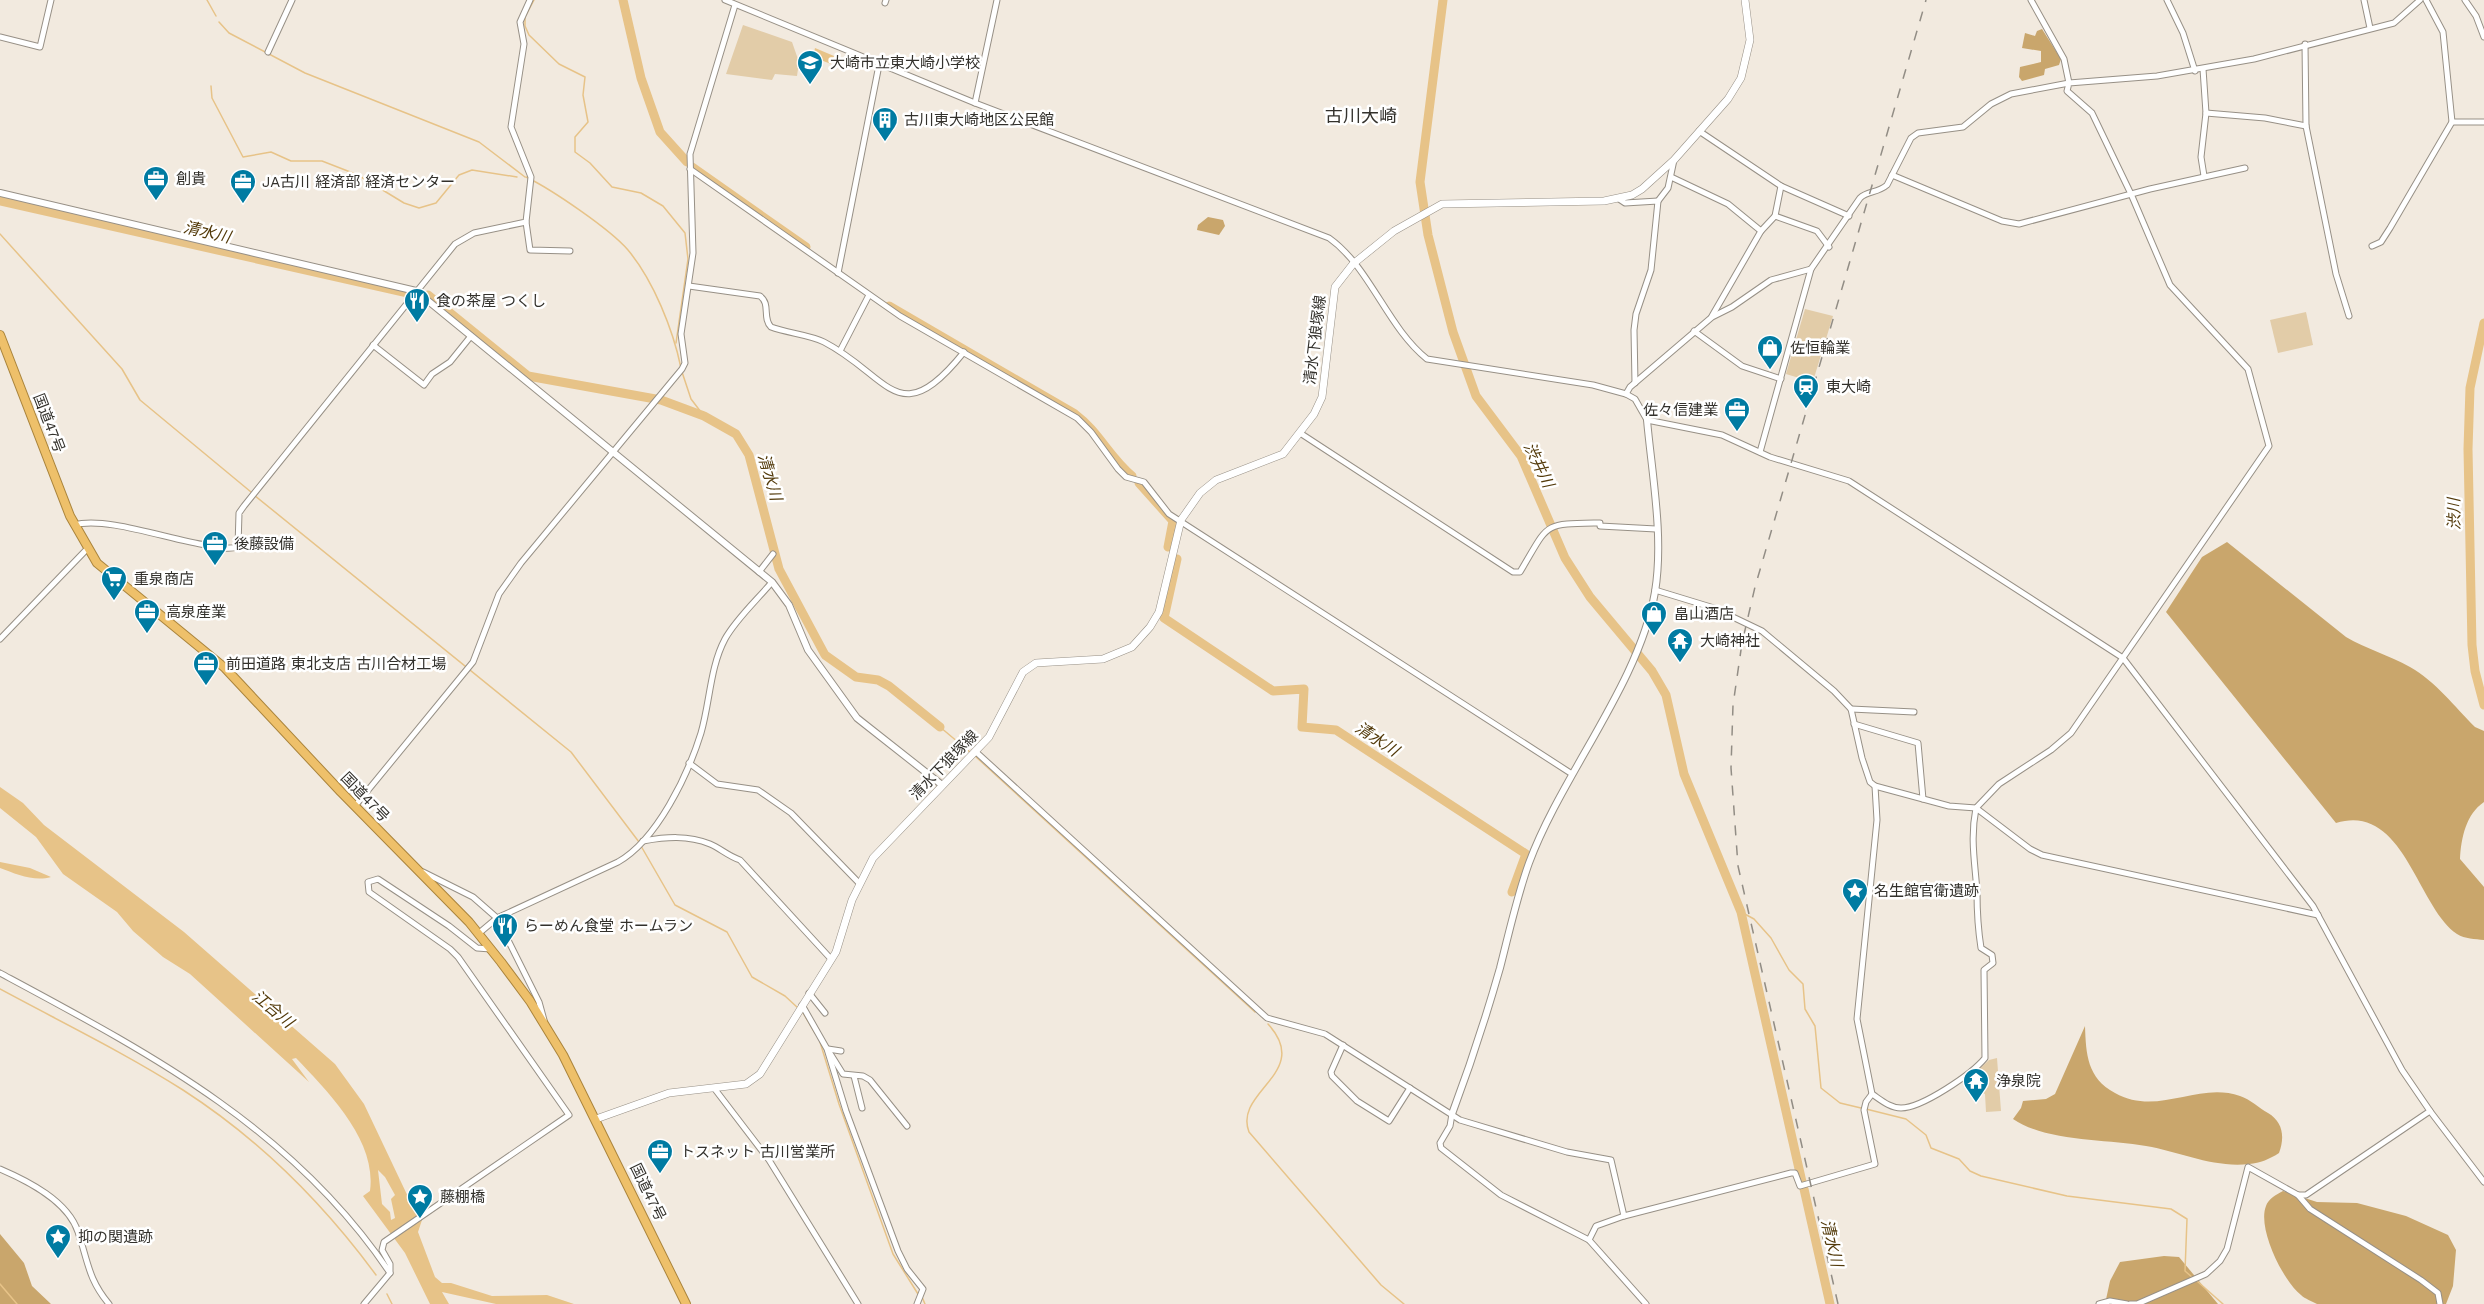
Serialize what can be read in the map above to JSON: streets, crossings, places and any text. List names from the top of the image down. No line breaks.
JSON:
{"streets":{"highway":["国道47号"],"main road":["清水下狼塚線"]},"crossings":[["清水下狼塚線","国道47号"]],"districts":["古川大崎"],"water":["清水川","渋井川","渋川","江合川"],"places":{"school or university":["大崎市立東大崎小学校"],"building":["古川東大崎地区公民館"],"office":["創貴","JA古川 経済部 経済センター","佐々信建業","後藤設備","高泉産業","前田道路 東北支店 古川合材工場","トスネット 古川営業所"],"restaurant":["食の茶屋 つくし","らーめん食堂 ホームラン"],"shop":["佐恒輪業","畠山酒店"],"station":["東大崎"],"supermarket":["重泉商店"],"temple":["大崎神社","浄泉院"],"place":["名生館官衛遺跡","藤棚橋","抑の関遺跡"]}}
